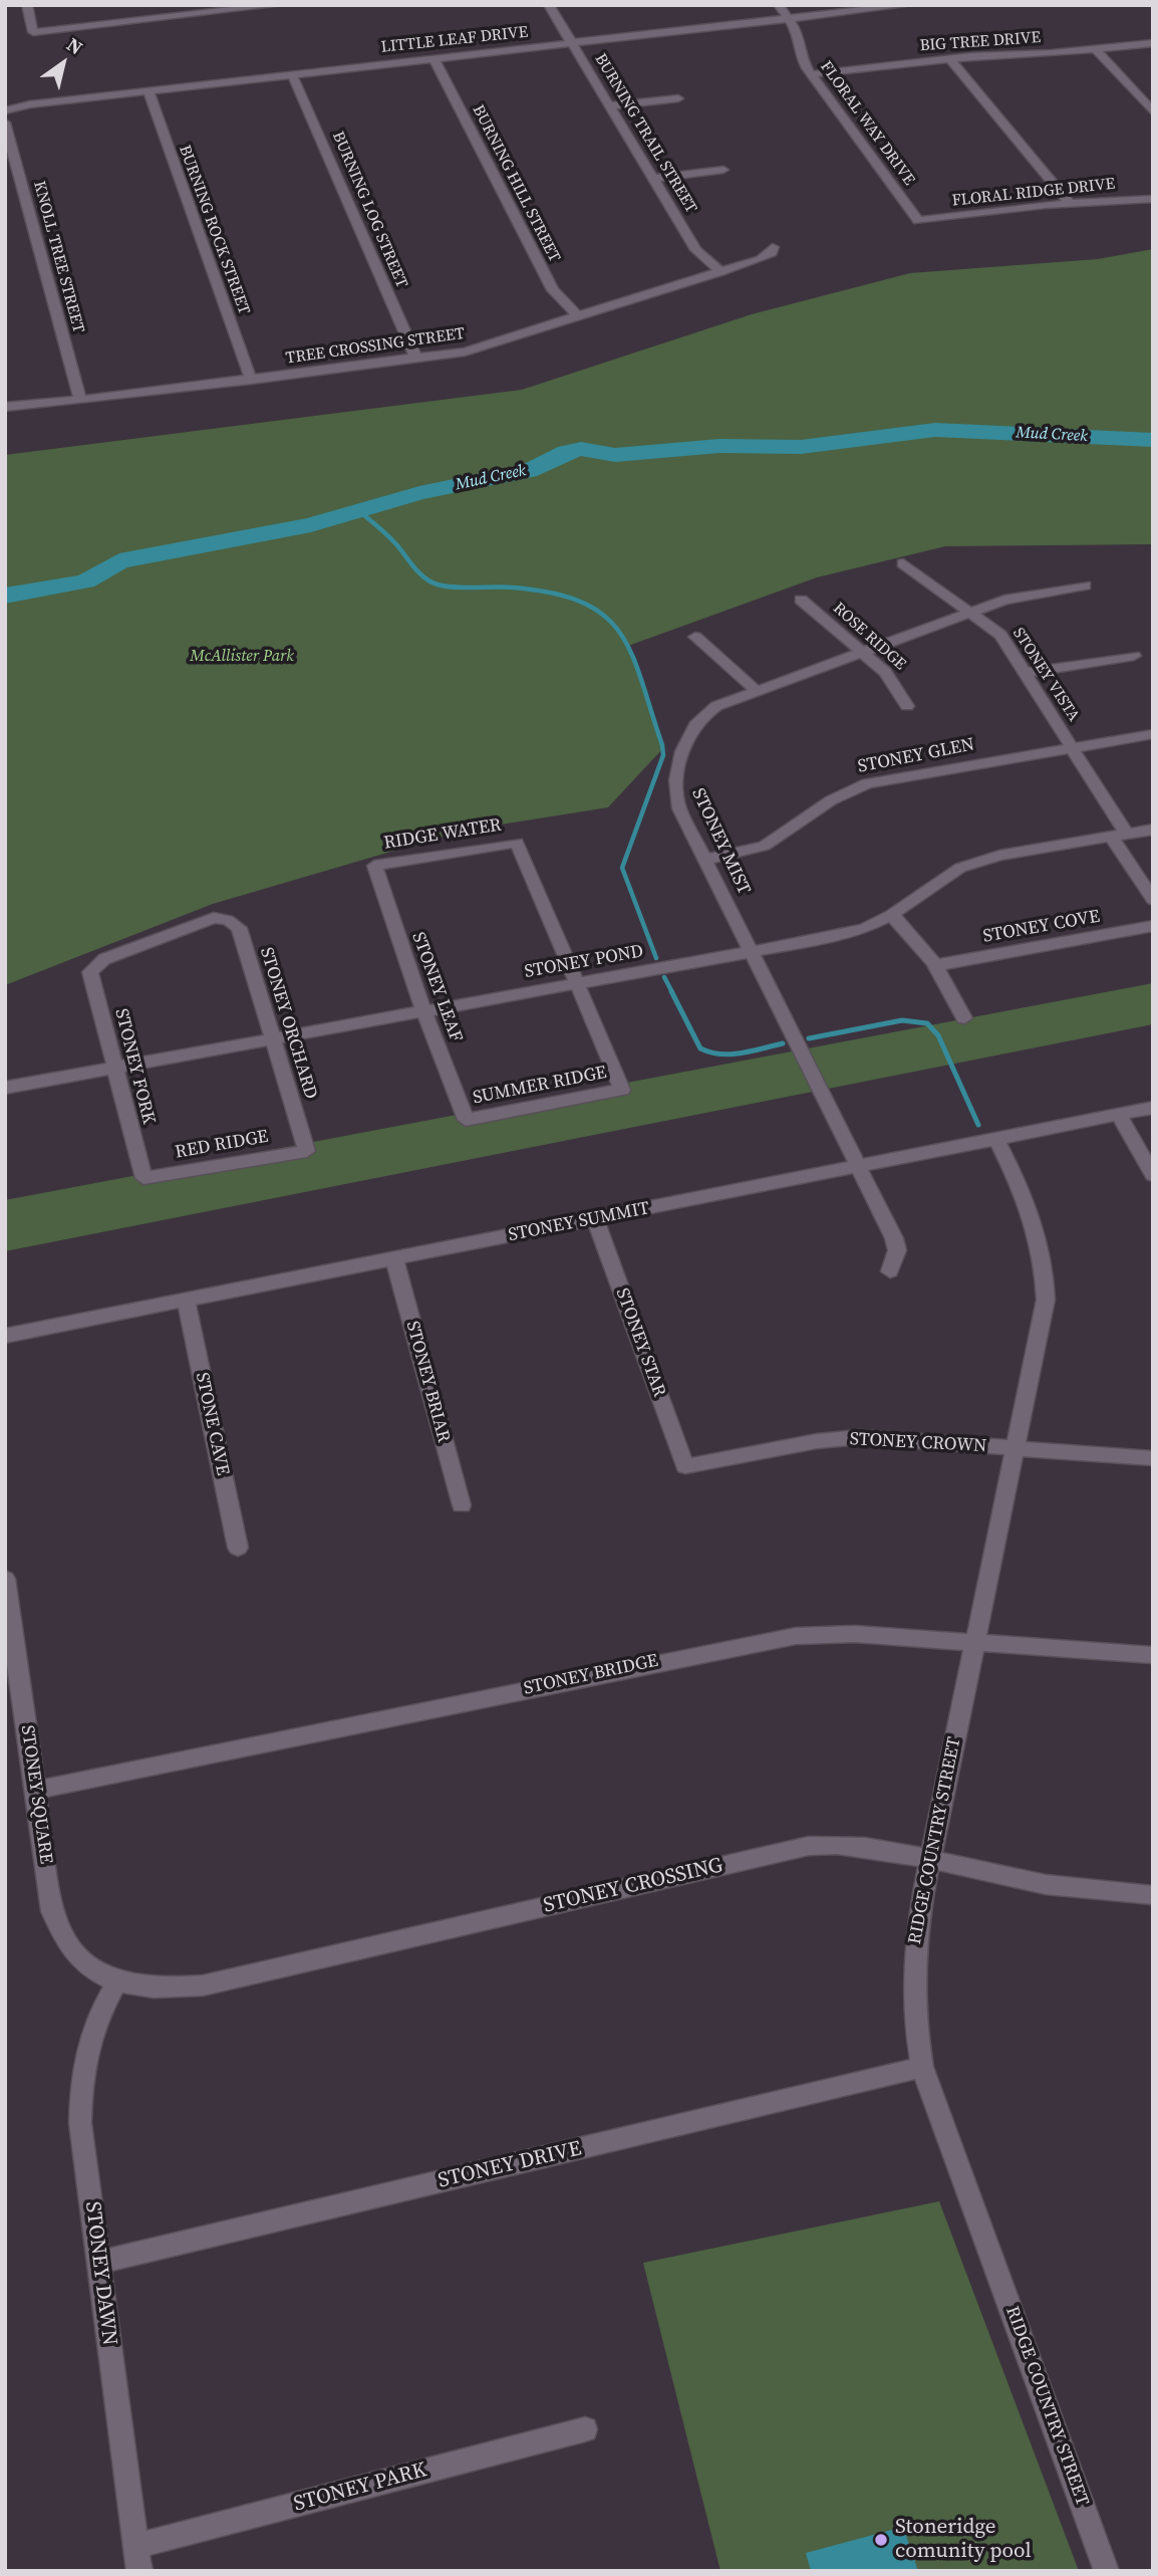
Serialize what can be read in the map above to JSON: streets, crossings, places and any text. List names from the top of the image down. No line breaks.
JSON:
{"streets":{"street":["LITTLE LEAF DRIVE","BIG TREE DRIVE","FLORAL WAY DRIVE","BURNING TRAIL STREET","BURNING HILL STREET","FLORAL RIDGE DRIVE","BURNING LOG STREET","BURNING ROCK STREET","KNOLL TREE STREET","TREE CROSSING STREET","ROSE RIDGE","STONEY VISTA","STONEY GLEN","RIDGE WATER","STONEY MIST","STONEY COVE","STONEY POND","STONEY LEAF","STONEY ORCHARD","STONEY FORK","SUMMER RIDGE","RED RIDGE","STONEY SUMMIT","STONEY STAR","STONEY BRIAR","STONE CAVE","STONEY CROWN","STONEY BRIDGE","STONEY SQUARE","RIDGE COUNTRY STREET","STONEY CROSSING","STONEY DRIVE","STONEY DAWN","STONEY PARK"]},"crossings":[["LITTLE LEAF DRIVE","FLORAL WAY DRIVE"],["LITTLE LEAF DRIVE","BURNING TRAIL STREET"],["LITTLE LEAF DRIVE","BURNING HILL STREET"],["LITTLE LEAF DRIVE","BURNING LOG STREET"],["LITTLE LEAF DRIVE","BURNING ROCK STREET"],["BIG TREE DRIVE","FLORAL WAY DRIVE"],["FLORAL WAY DRIVE","FLORAL RIDGE DRIVE"],["BURNING TRAIL STREET","TREE CROSSING STREET"],["BURNING HILL STREET","TREE CROSSING STREET"],["BURNING LOG STREET","TREE CROSSING STREET"],["BURNING ROCK STREET","TREE CROSSING STREET"],["KNOLL TREE STREET","TREE CROSSING STREET"],["ROSE RIDGE","STONEY MIST"],["STONEY VISTA","STONEY GLEN"],["STONEY VISTA","STONEY MIST"],["STONEY VISTA","STONEY POND"],["STONEY GLEN","STONEY MIST"],["RIDGE WATER","STONEY POND"],["RIDGE WATER","STONEY LEAF"],["RIDGE WATER","SUMMER RIDGE"],["STONEY MIST","STONEY POND"],["STONEY MIST","STONEY SUMMIT"],["STONEY POND","STONEY LEAF"],["STONEY POND","STONEY ORCHARD"],["STONEY POND","STONEY FORK"],["STONEY POND","SUMMER RIDGE"],["STONEY LEAF","SUMMER RIDGE"],["STONEY ORCHARD","STONEY FORK"],["STONEY ORCHARD","RED RIDGE"],["STONEY FORK","RED RIDGE"],["STONEY SUMMIT","STONEY STAR"],["STONEY SUMMIT","STONEY BRIAR"],["STONEY SUMMIT","STONE CAVE"],["STONEY SUMMIT","RIDGE COUNTRY STREET"],["STONEY STAR","STONEY CROWN"],["STONEY CROWN","RIDGE COUNTRY STREET"],["STONEY BRIDGE","STONEY SQUARE"],["STONEY BRIDGE","RIDGE COUNTRY STREET"],["STONEY SQUARE","STONEY CROSSING"],["STONEY SQUARE","STONEY DAWN"],["RIDGE COUNTRY STREET","STONEY CROSSING"],["RIDGE COUNTRY STREET","STONEY DRIVE"],["STONEY CROSSING","STONEY DAWN"],["STONEY DRIVE","STONEY DAWN"],["STONEY DAWN","STONEY PARK"]],"water":["Mud Creek"],"parks":["McAllister Park"],"places":["Stoneridge comunity pool"],"north":"top right"}
